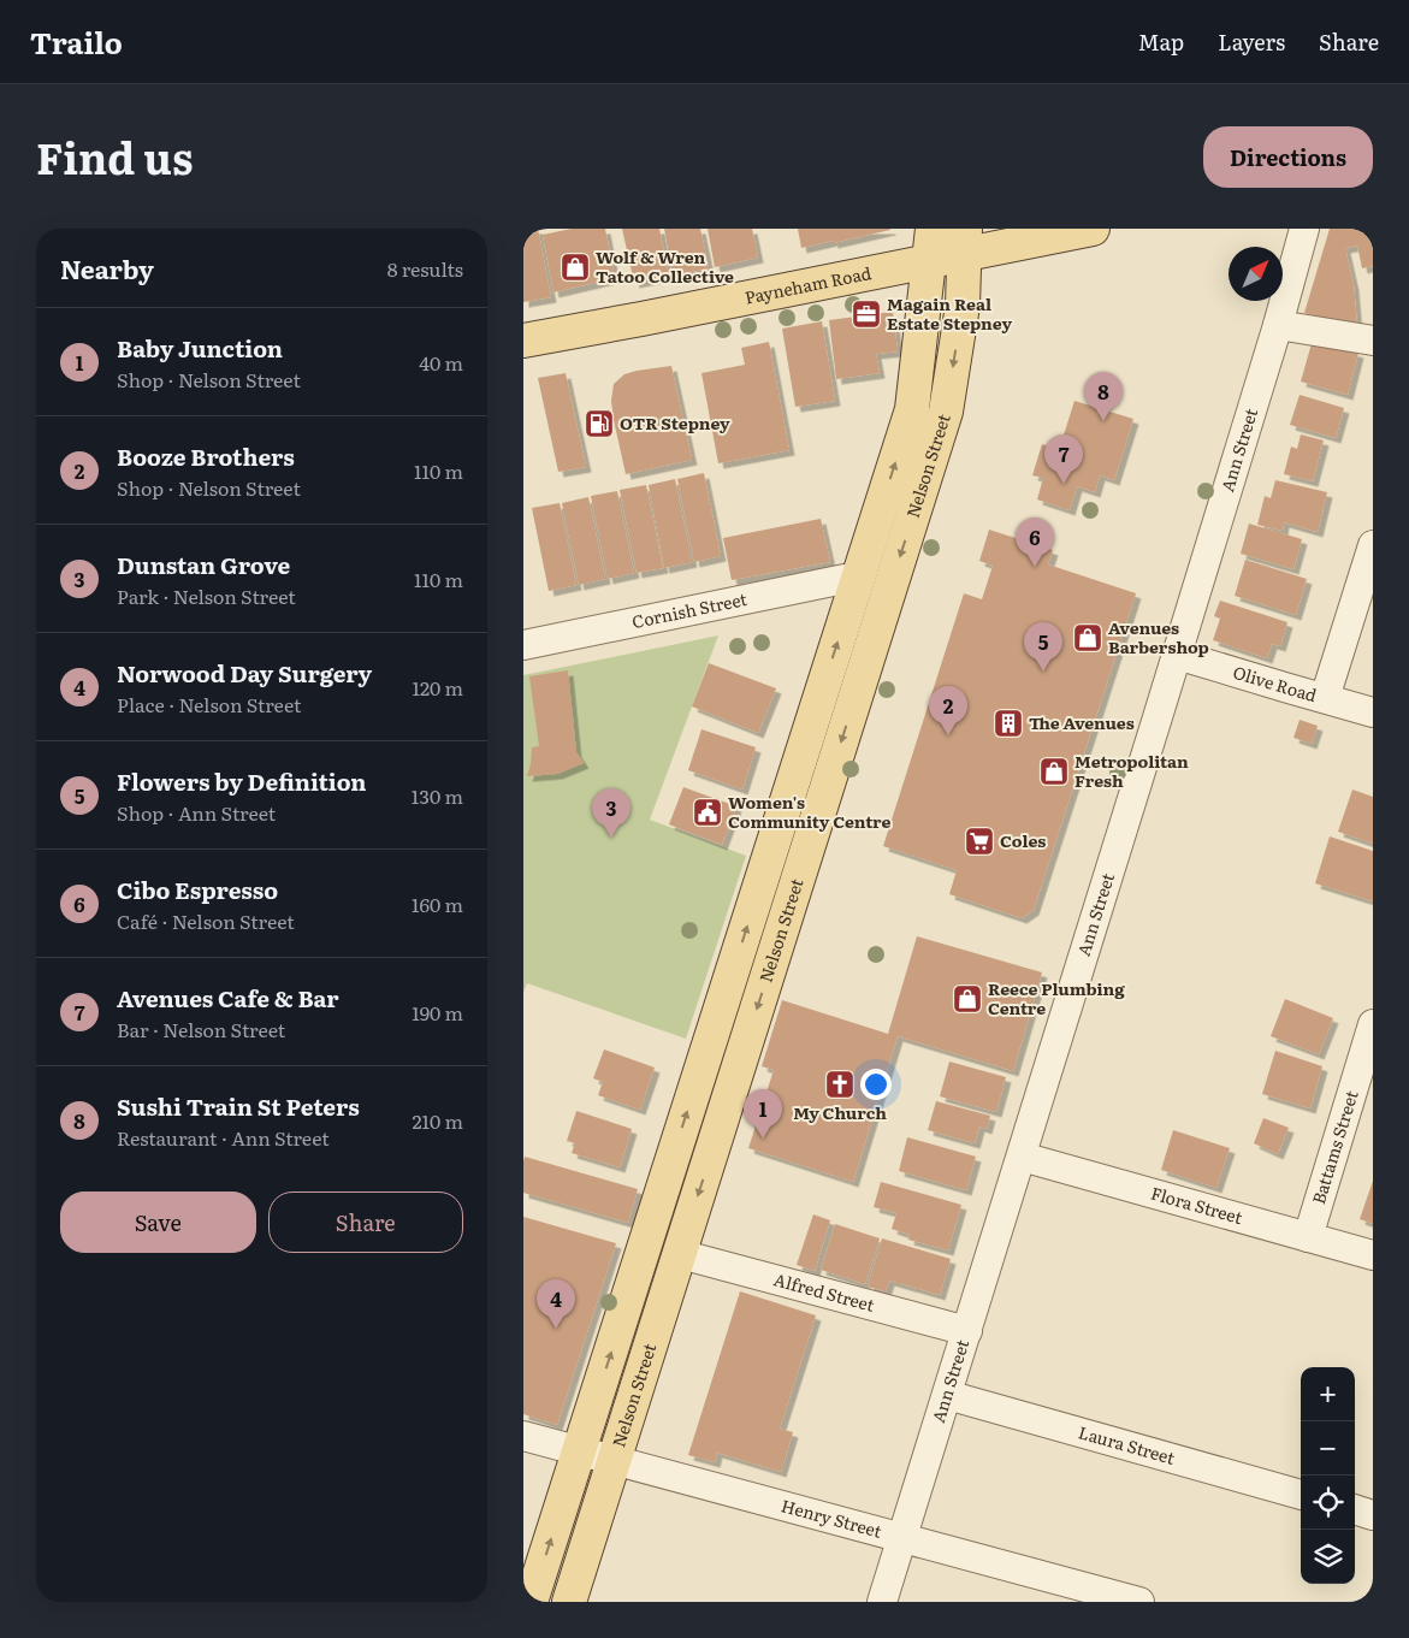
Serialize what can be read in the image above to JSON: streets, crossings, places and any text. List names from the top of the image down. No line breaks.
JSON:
{"streets":{"main road":["Payneham Road","Nelson Street"],"street":["Ann Street","Cornish Street","Olive Road","Battams Street","Flora Street","Alfred Street","Laura Street","Henry Street"]},"crossings":[["Payneham Road","Nelson Street"],["Ann Street","Olive Road"],["Ann Street","Flora Street"],["Ann Street","Alfred Street"],["Ann Street","Laura Street"],["Ann Street","Henry Street"],["Nelson Street","Cornish Street"],["Nelson Street","Alfred Street"],["Nelson Street","Henry Street"],["Battams Street","Flora Street"]],"places":{"shop":["Wolf & Wren Tatoo Collective","Avenues Barbershop","Metropolitan Fresh","Reece Plumbing Centre"],"office":["Magain Real Estate Stepney"],"fuel station":["OTR Stepney"],"building":["The Avenues"],"public building":["Women's Community Centre"],"supermarket":["Coles"],"church":["My Church"]},"north":"top right","page":{"header":"Trailo","nav":["Map","Layers","Share"],"title":"Find us","buttons":["Directions",["Save","Share"]],"heading":["Nearby","8 results"],"list":[{"mark":"1","name":"Baby Junction","note":"Shop · Nelson Street","value":"40 m"},{"mark":"2","name":"Booze Brothers","note":"Shop · Nelson Street","value":"110 m"},{"mark":"3","name":"Dunstan Grove","note":"Park · Nelson Street","value":"110 m"},{"mark":"4","name":"Norwood Day Surgery","note":"Place · Nelson Street","value":"120 m"},{"mark":"5","name":"Flowers by Definition","note":"Shop · Ann Street","value":"130 m"},{"mark":"6","name":"Cibo Espresso","note":"Café · Nelson Street","value":"160 m"},{"mark":"7","name":"Avenues Cafe & Bar","note":"Bar · Nelson Street","value":"190 m"},{"mark":"8","name":"Sushi Train St Peters","note":"Restaurant · Ann Street","value":"210 m"}],"pins":["8","7","6","5","2","3","1","4"],"map_buttons":["+","−"]}}
